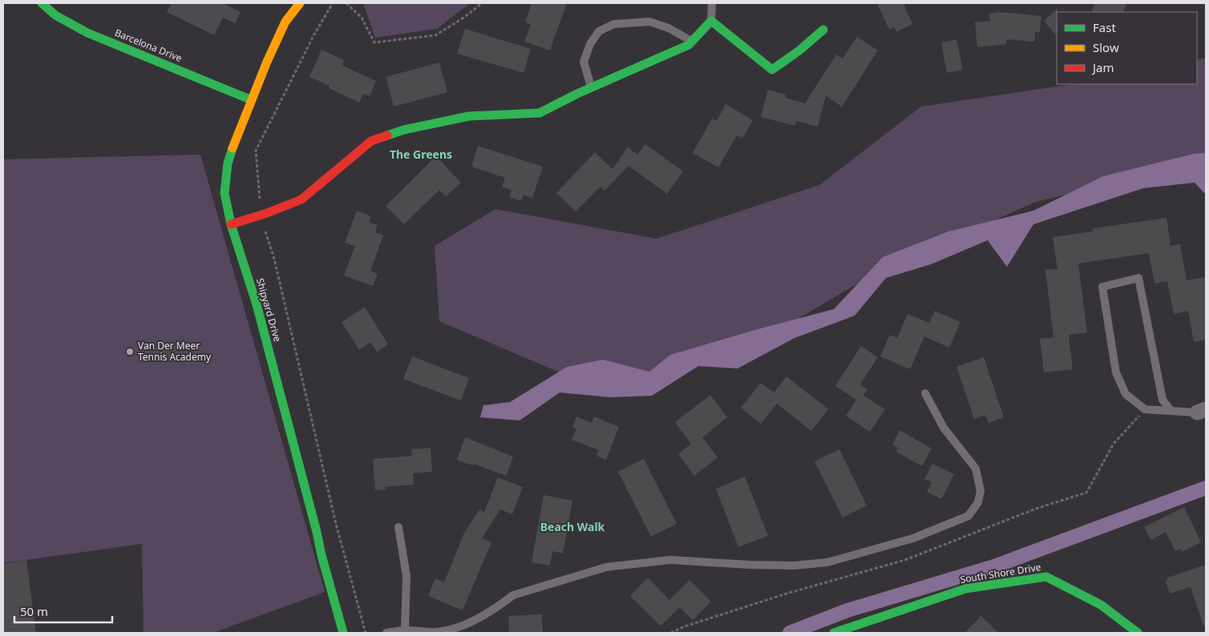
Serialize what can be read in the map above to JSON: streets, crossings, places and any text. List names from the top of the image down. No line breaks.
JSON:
{"streets":{"street":["Barcelona Drive","Shipyard Drive","South Shore Drive"]},"crossings":[["Barcelona Drive","Shipyard Drive"]],"districts":["The Greens","Beach Walk"],"places":["Van Der Meer Tennis Academy"],"legend":["Fast","Slow","Jam"],"scale_bar":"50 m"}
